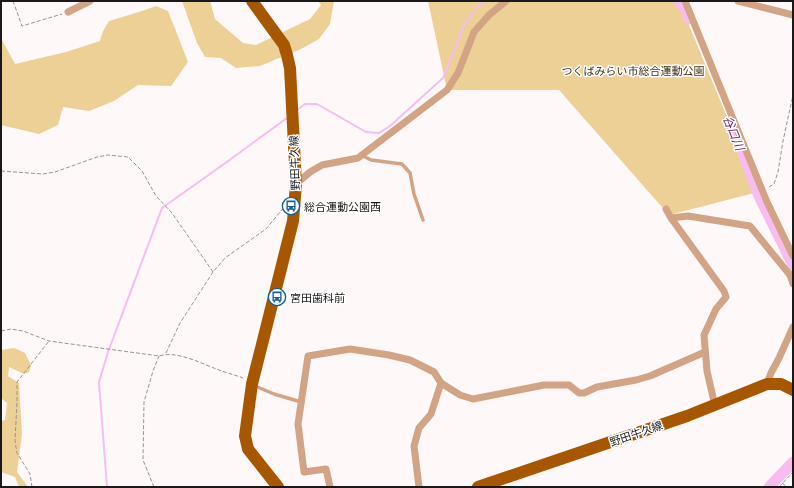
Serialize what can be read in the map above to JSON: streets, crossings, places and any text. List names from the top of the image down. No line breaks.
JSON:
{"streets":{"main road":["野田牛久線"]},"water":["谷口川"],"parks":["つくばみらい市総合運動公園"],"places":{"bus stop":["総合運動公園西","宮田歯科前"]}}
